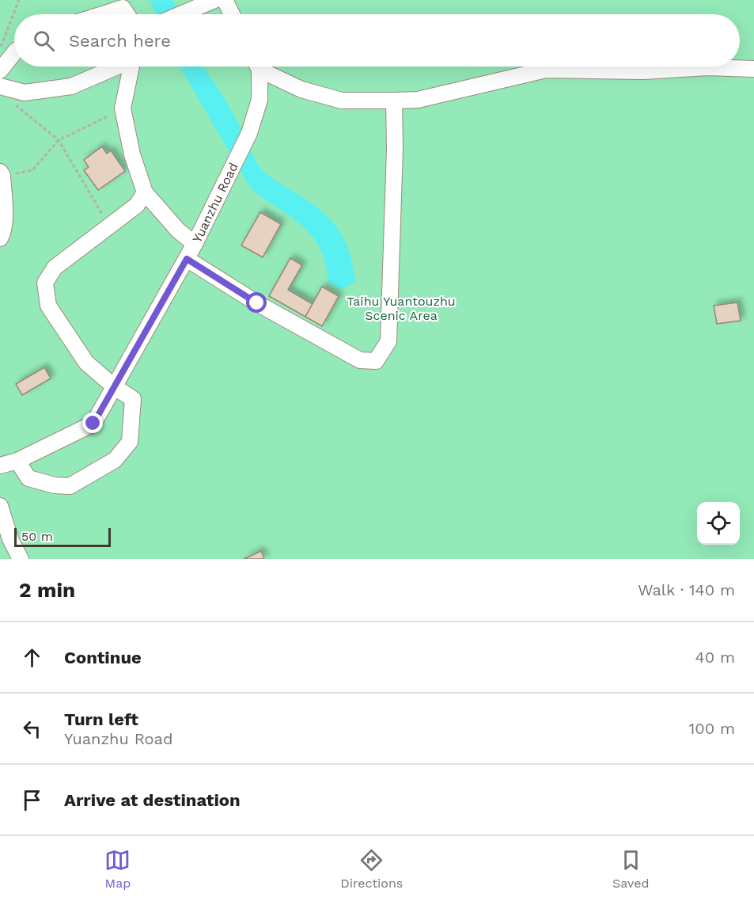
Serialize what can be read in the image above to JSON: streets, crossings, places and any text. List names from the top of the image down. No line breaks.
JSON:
{"streets":{"street":["Yuanzhu Road"]},"parks":["Taihu Yuantouzhu Scenic Area"],"scale_bar":"50 m","page":{"search":"Search here","scale":"50 m","heading":["2 min","Walk · 140 m"],"list":[["Continue","40 m"],["Turn left","Yuanzhu Road","100 m"],"Arrive at destination"],"nav":["Map","Directions","Saved"]}}
